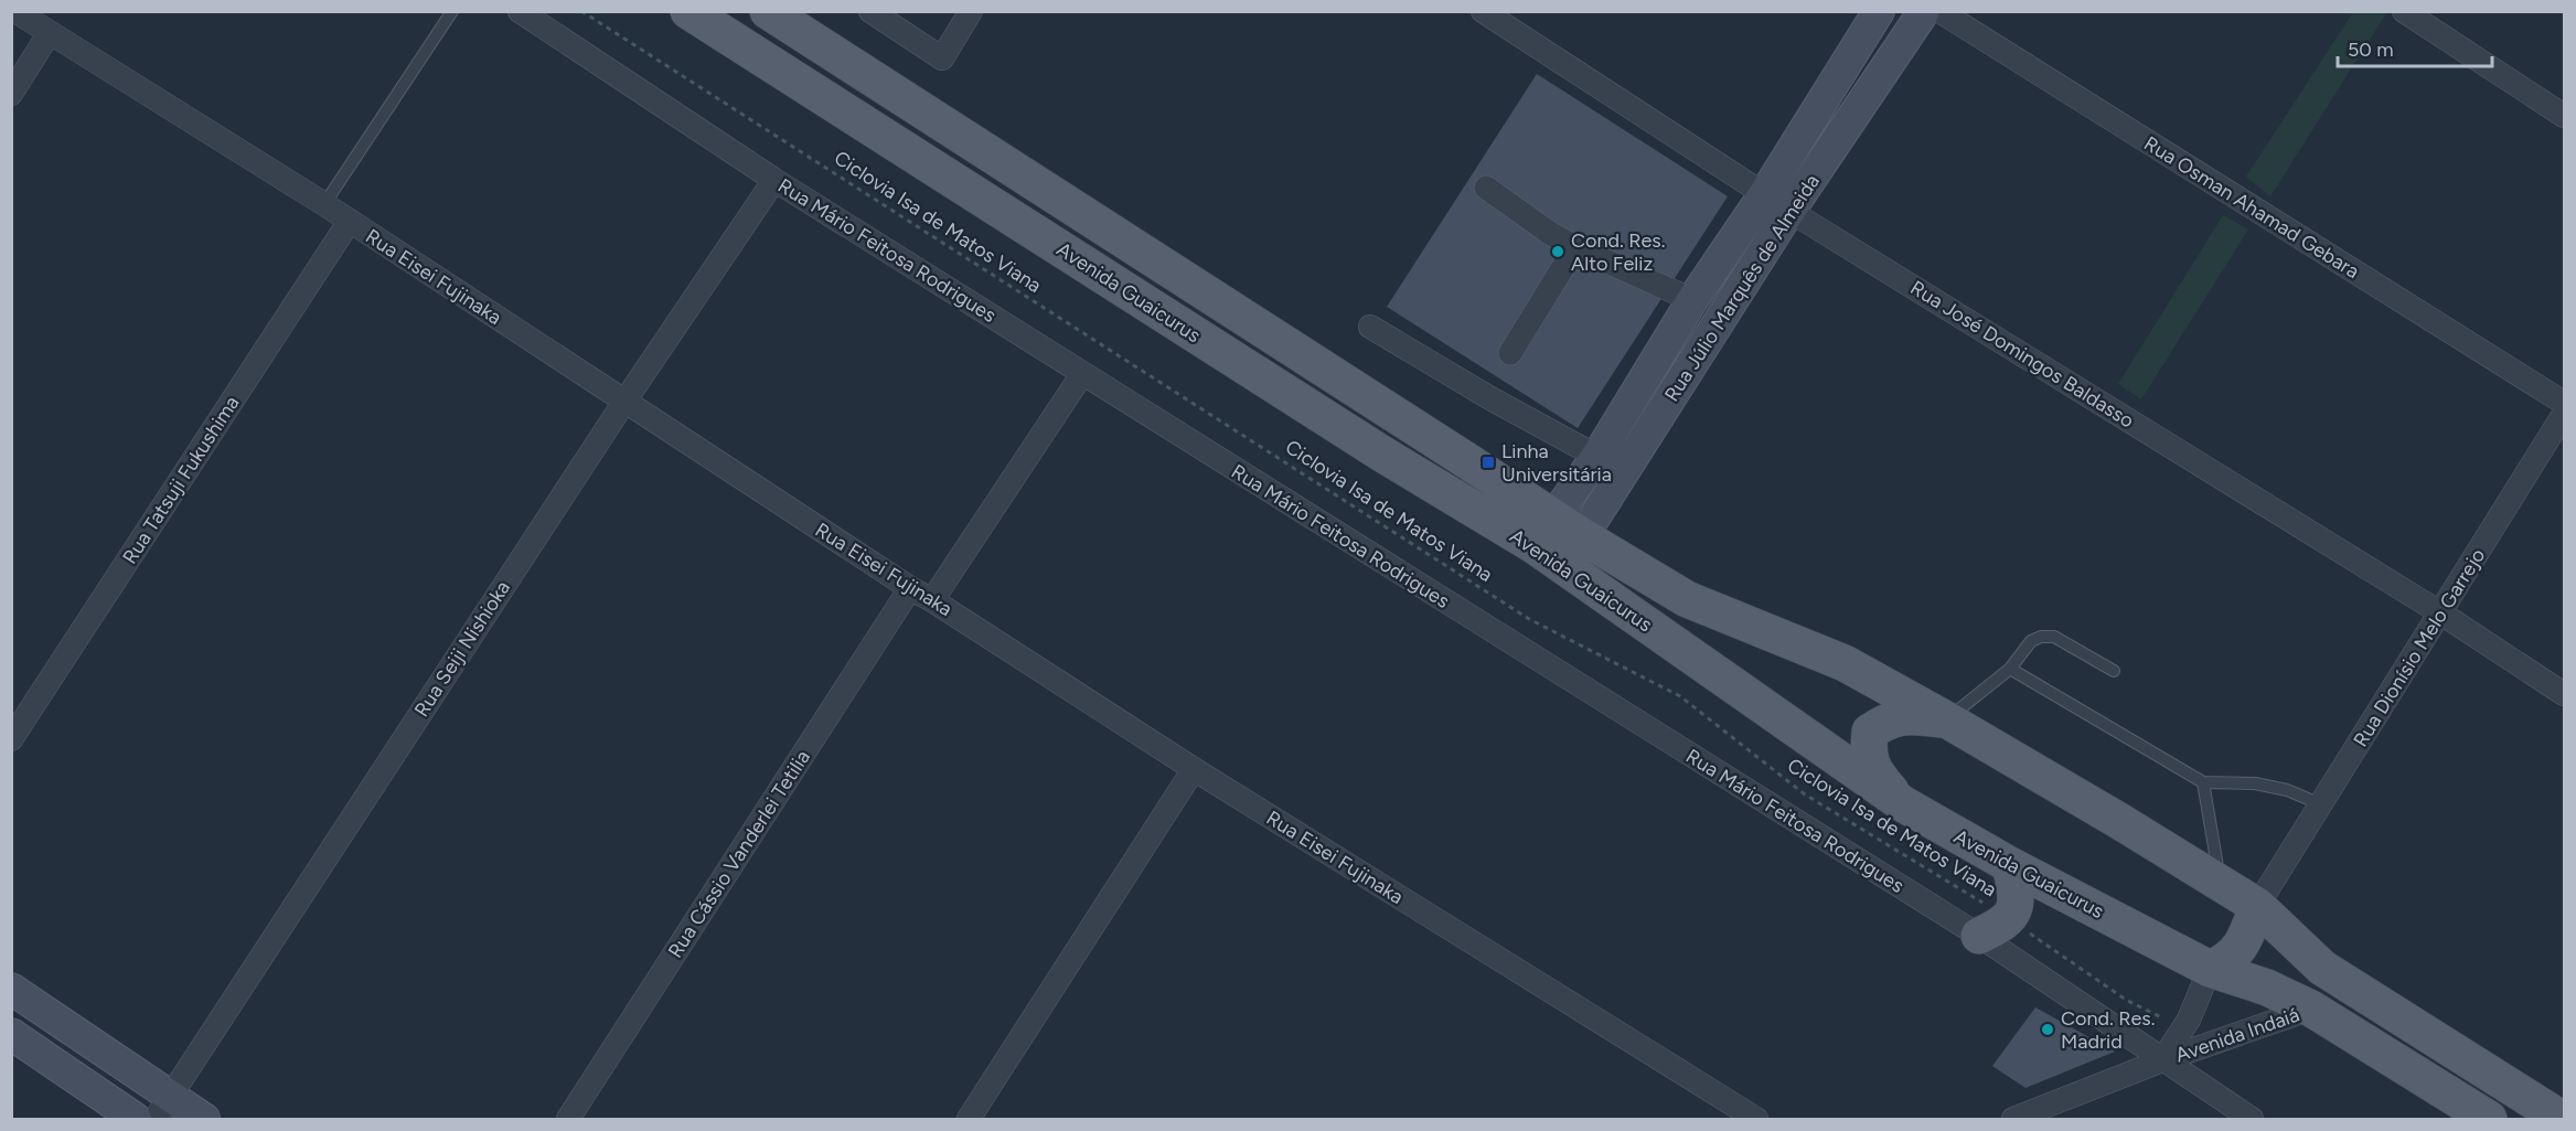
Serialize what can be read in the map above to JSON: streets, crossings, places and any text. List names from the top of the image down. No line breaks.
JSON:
{"streets":{"main road":["Avenida Guaicurus"],"street":["Rua Osman Ahamad Gebara","Rua Mário Feitosa Rodrigues","Rua Eisei Fujinaka","Rua Júlio Marquês de Almeida","Rua José Domingos Baldasso","Rua Tatsuji Fukushima","Rua Dionísio Melo Garrejo","Rua Seiji Nishioka","Rua Cássio Vanderlei Tetilia","Avenida Indaiá"],"path":["Ciclovia Isa de Matos Viana"]},"crossings":[["Ciclovia Isa de Matos Viana","Rua Mário Feitosa Rodrigues"],["Ciclovia Isa de Matos Viana","Avenida Indaiá"],["Rua Mário Feitosa Rodrigues","Rua Seiji Nishioka"],["Rua Mário Feitosa Rodrigues","Avenida Indaiá"],["Rua Eisei Fujinaka","Rua Tatsuji Fukushima"],["Rua Eisei Fujinaka","Rua Seiji Nishioka"],["Rua Eisei Fujinaka","Rua Cássio Vanderlei Tetilia"],["Rua Júlio Marquês de Almeida","Avenida Guaicurus"],["Rua Júlio Marquês de Almeida","Rua José Domingos Baldasso"],["Avenida Guaicurus","Rua Dionísio Melo Garrejo"],["Avenida Guaicurus","Avenida Indaiá"],["Rua José Domingos Baldasso","Rua Dionísio Melo Garrejo"]],"places":{"other":["Cond. Res. Alto Feliz","Cond. Res. Madrid"],"transit":["Linha Universitária"]},"scale_bar":"50 m"}
